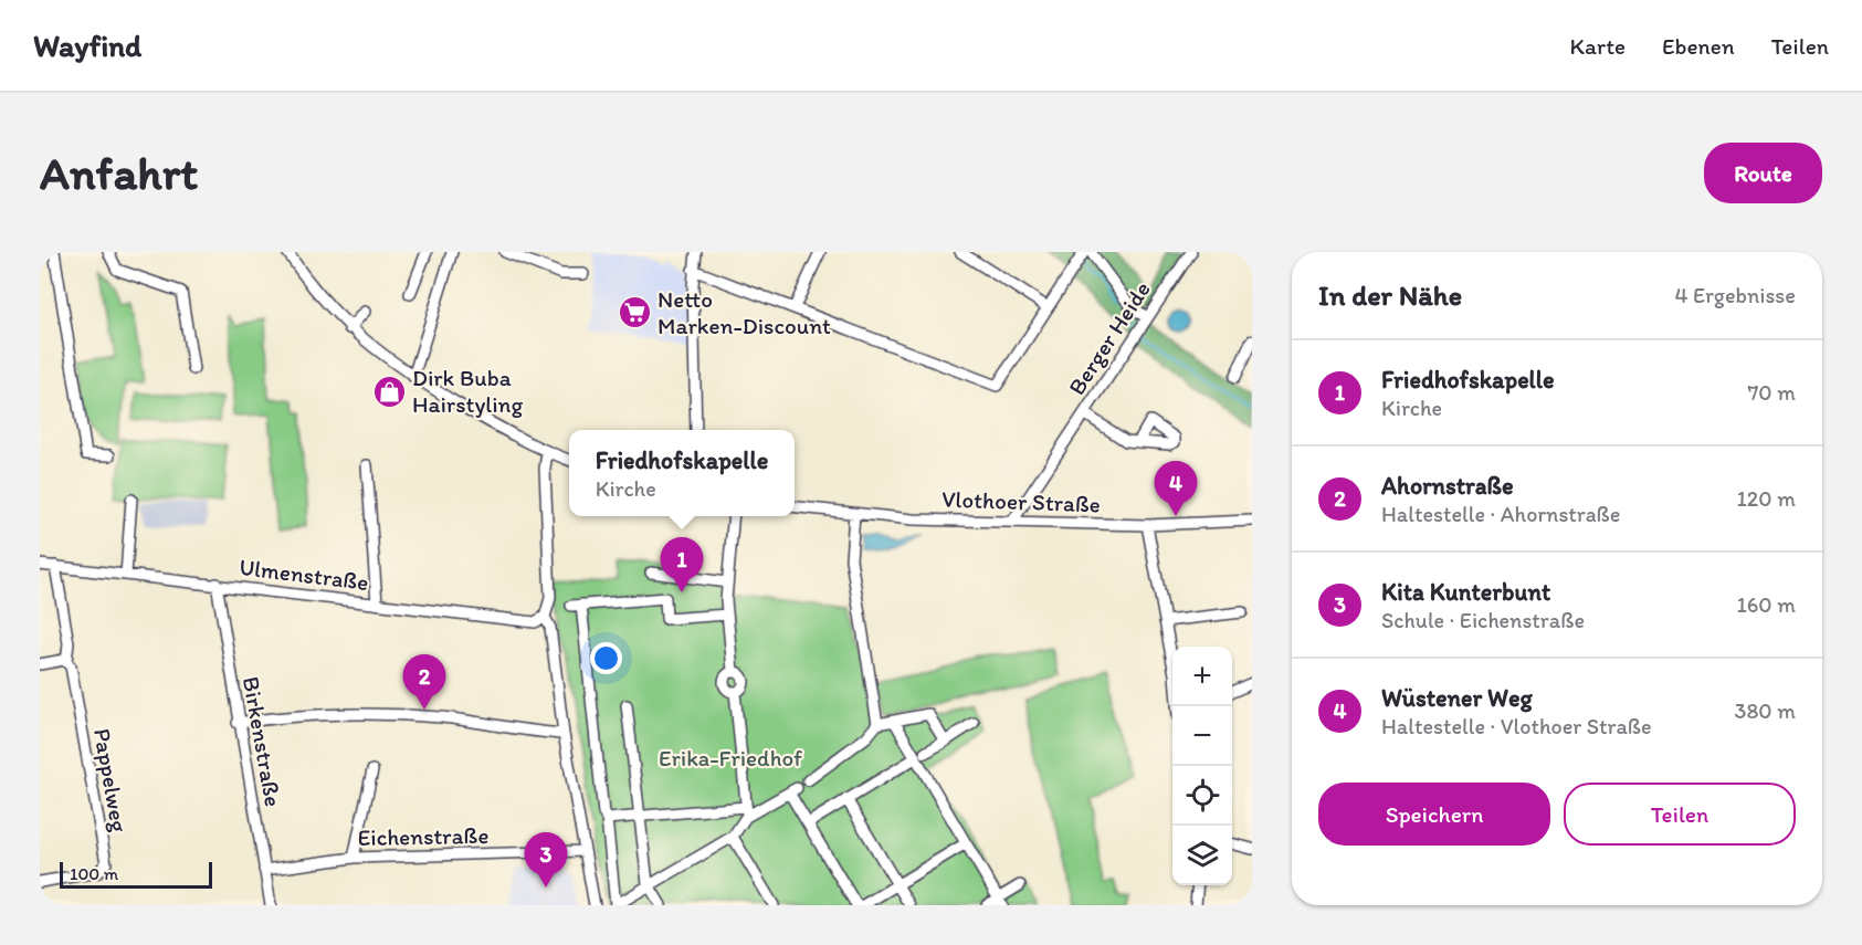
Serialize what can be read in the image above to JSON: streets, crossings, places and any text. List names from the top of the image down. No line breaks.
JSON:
{"streets":{"street":["Berger Heide","Vlothoer Straße","Ulmenstraße","Birkenstraße","Pappelweg","Eichenstraße"]},"crossings":[["Berger Heide","Vlothoer Straße"],["Ulmenstraße","Birkenstraße"],["Birkenstraße","Eichenstraße"]],"parks":["Erika-Friedhof"],"places":{"supermarket":["Netto Marken-Discount"],"shop":["Dirk Buba Hairstyling"]},"scale_bar":"100 m","page":{"header":"Wayfind","nav":["Karte","Ebenen","Teilen"],"buttons":["Route",["Speichern","Teilen"]],"title":"Anfahrt","heading":["In der Nähe","4 Ergebnisse"],"list":[{"mark":"1","name":"Friedhofskapelle","note":"Kirche","value":"70 m"},{"mark":"2","name":"Ahornstraße","note":"Haltestelle · Ahornstraße","value":"120 m"},{"mark":"3","name":"Kita Kunterbunt","note":"Schule · Eichenstraße","value":"160 m"},{"mark":"4","name":"Wüstener Weg","note":"Haltestelle · Vlothoer Straße","value":"380 m"}],"popup":["Friedhofskapelle","Kirche"],"pins":["4","1","2","3"],"map_buttons":["+","−"],"scale":"100 m"}}
